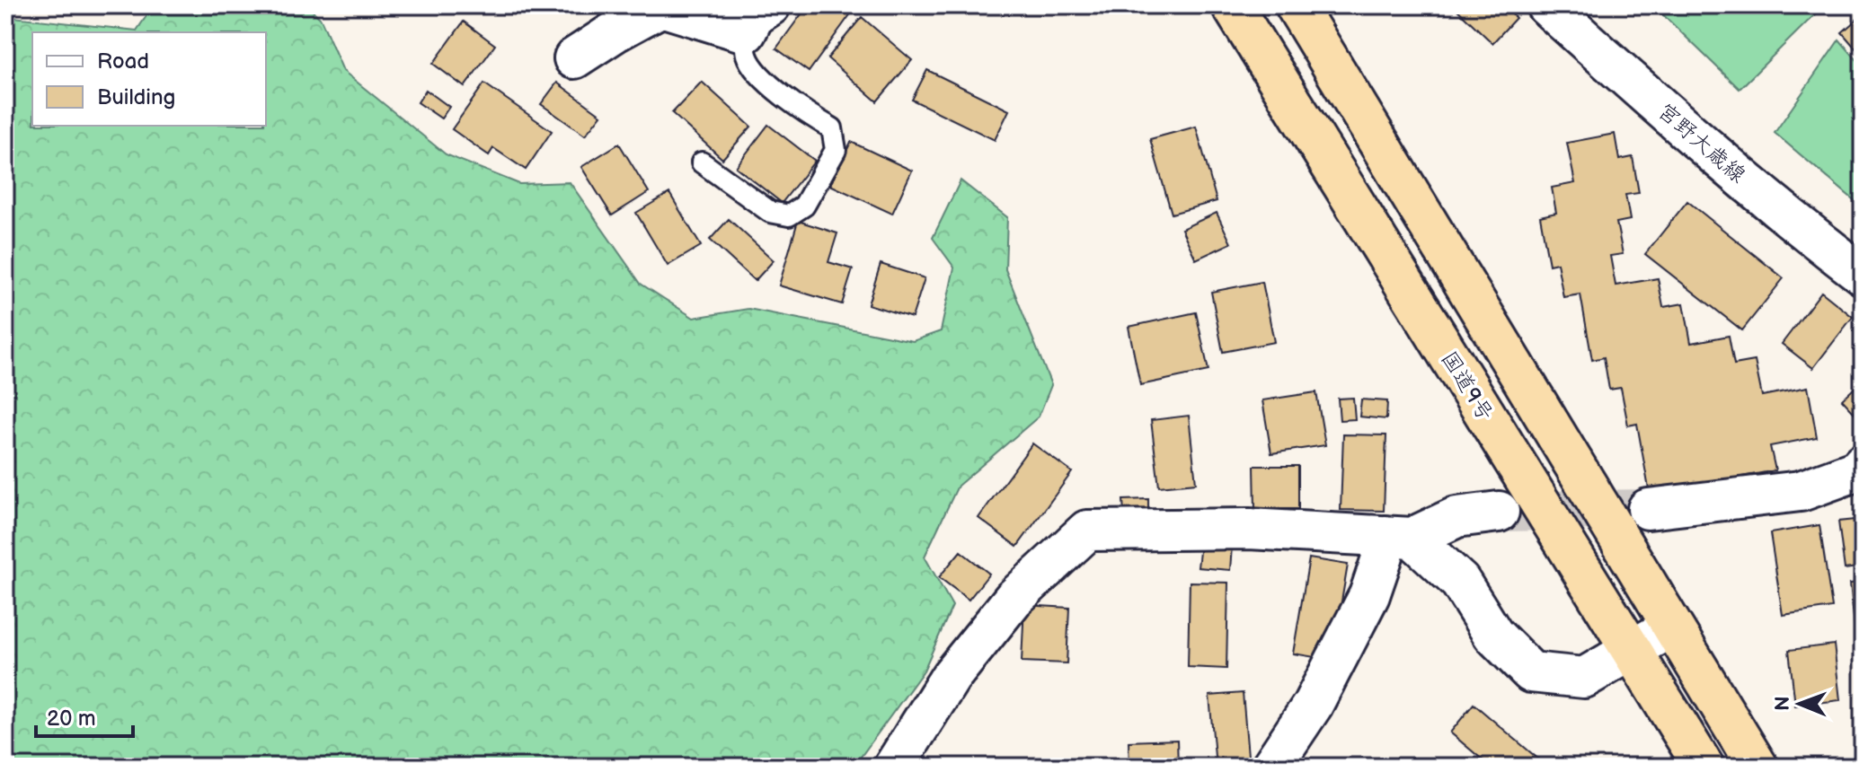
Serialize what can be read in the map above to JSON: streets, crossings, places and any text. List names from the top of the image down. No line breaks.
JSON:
{"streets":{"highway":["国道9号"],"street":["宮野大歳線"]},"legend":["Road","Building"],"scale_bar":"20 m","north":"left"}
